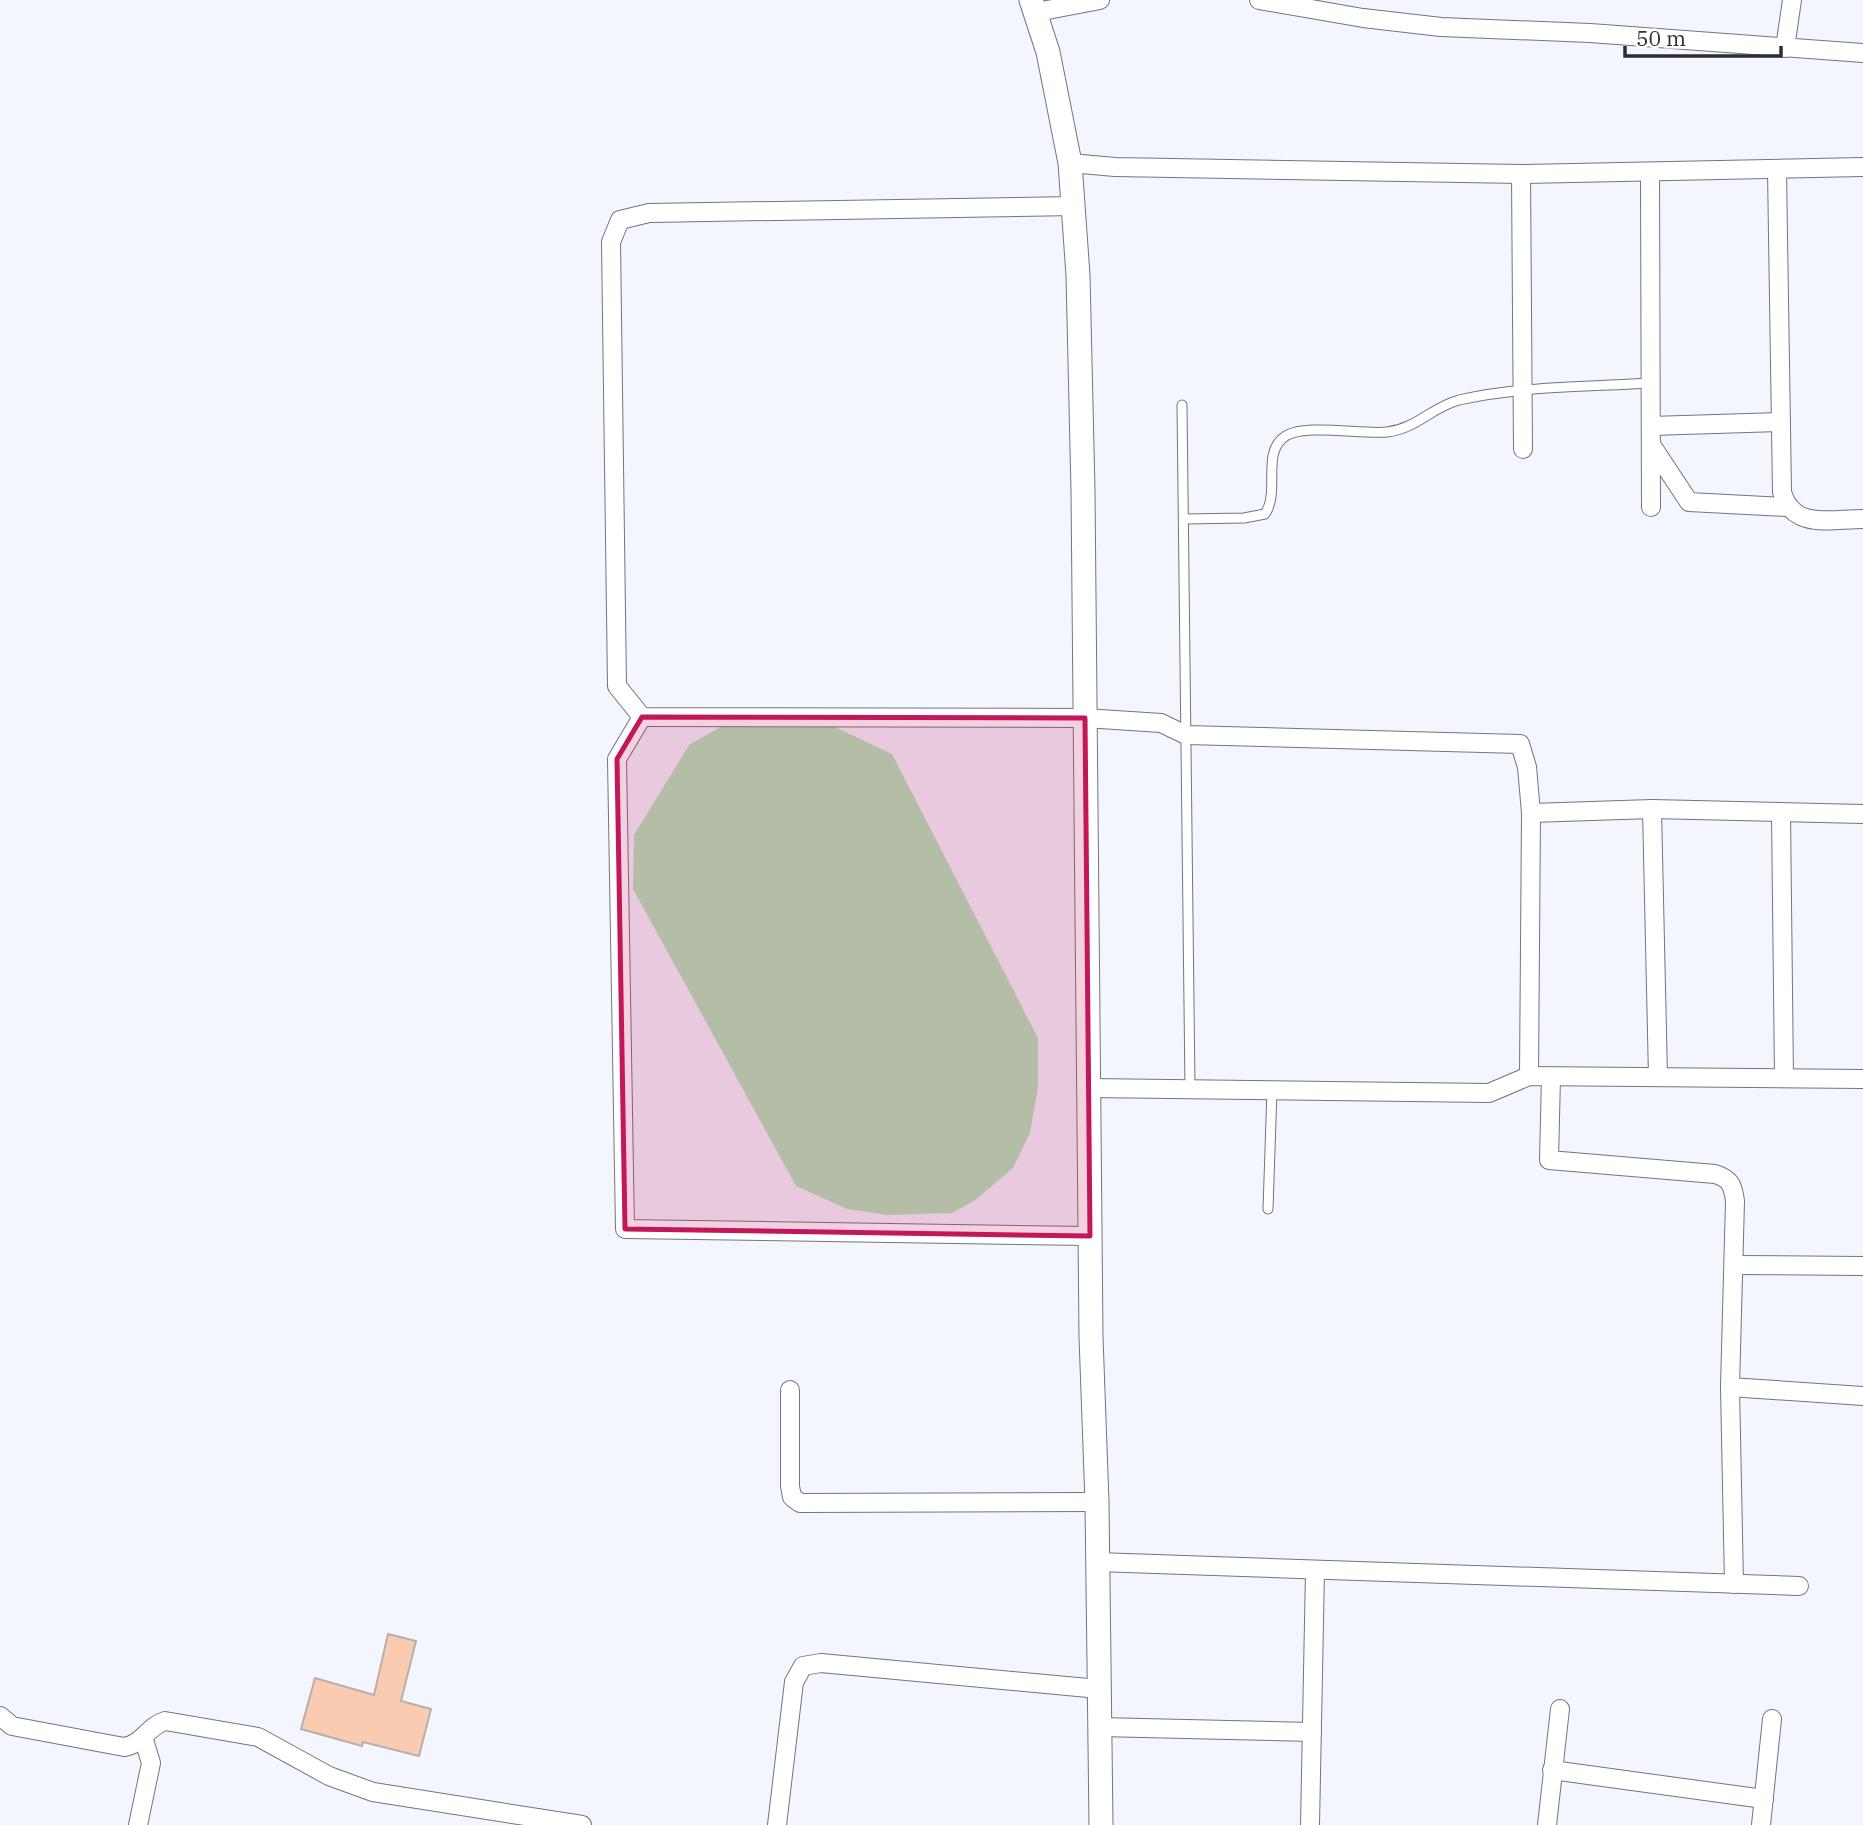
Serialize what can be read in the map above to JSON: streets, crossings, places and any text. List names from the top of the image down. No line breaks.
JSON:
{"scale_bar":"50 m"}
